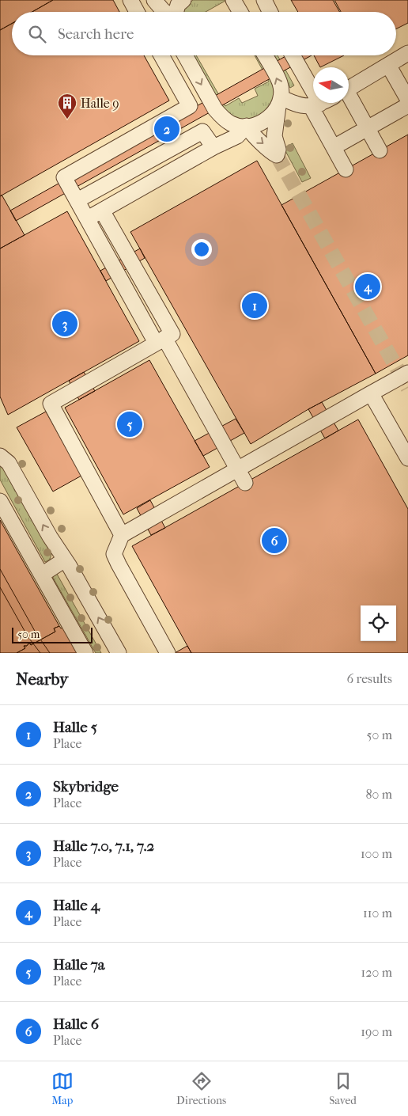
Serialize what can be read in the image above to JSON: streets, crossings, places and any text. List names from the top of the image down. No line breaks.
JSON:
{"places":{"building":["Halle 9"]},"scale_bar":"50 m","north":"left","page":{"search":"Search here","pins":["2","4","1","3","5","6"],"scale":"50 m","heading":["Nearby","6 results"],"list":[{"mark":"1","name":"Halle 5","note":"Place","value":"50 m"},{"mark":"2","name":"Skybridge","note":"Place","value":"80 m"},{"mark":"3","name":"Halle 7.0, 7.1, 7.2","note":"Place","value":"100 m"},{"mark":"4","name":"Halle 4","note":"Place","value":"110 m"},{"mark":"5","name":"Halle 7a","note":"Place","value":"120 m"},{"mark":"6","name":"Halle 6","note":"Place","value":"190 m"}],"nav":["Map","Directions","Saved"]}}
